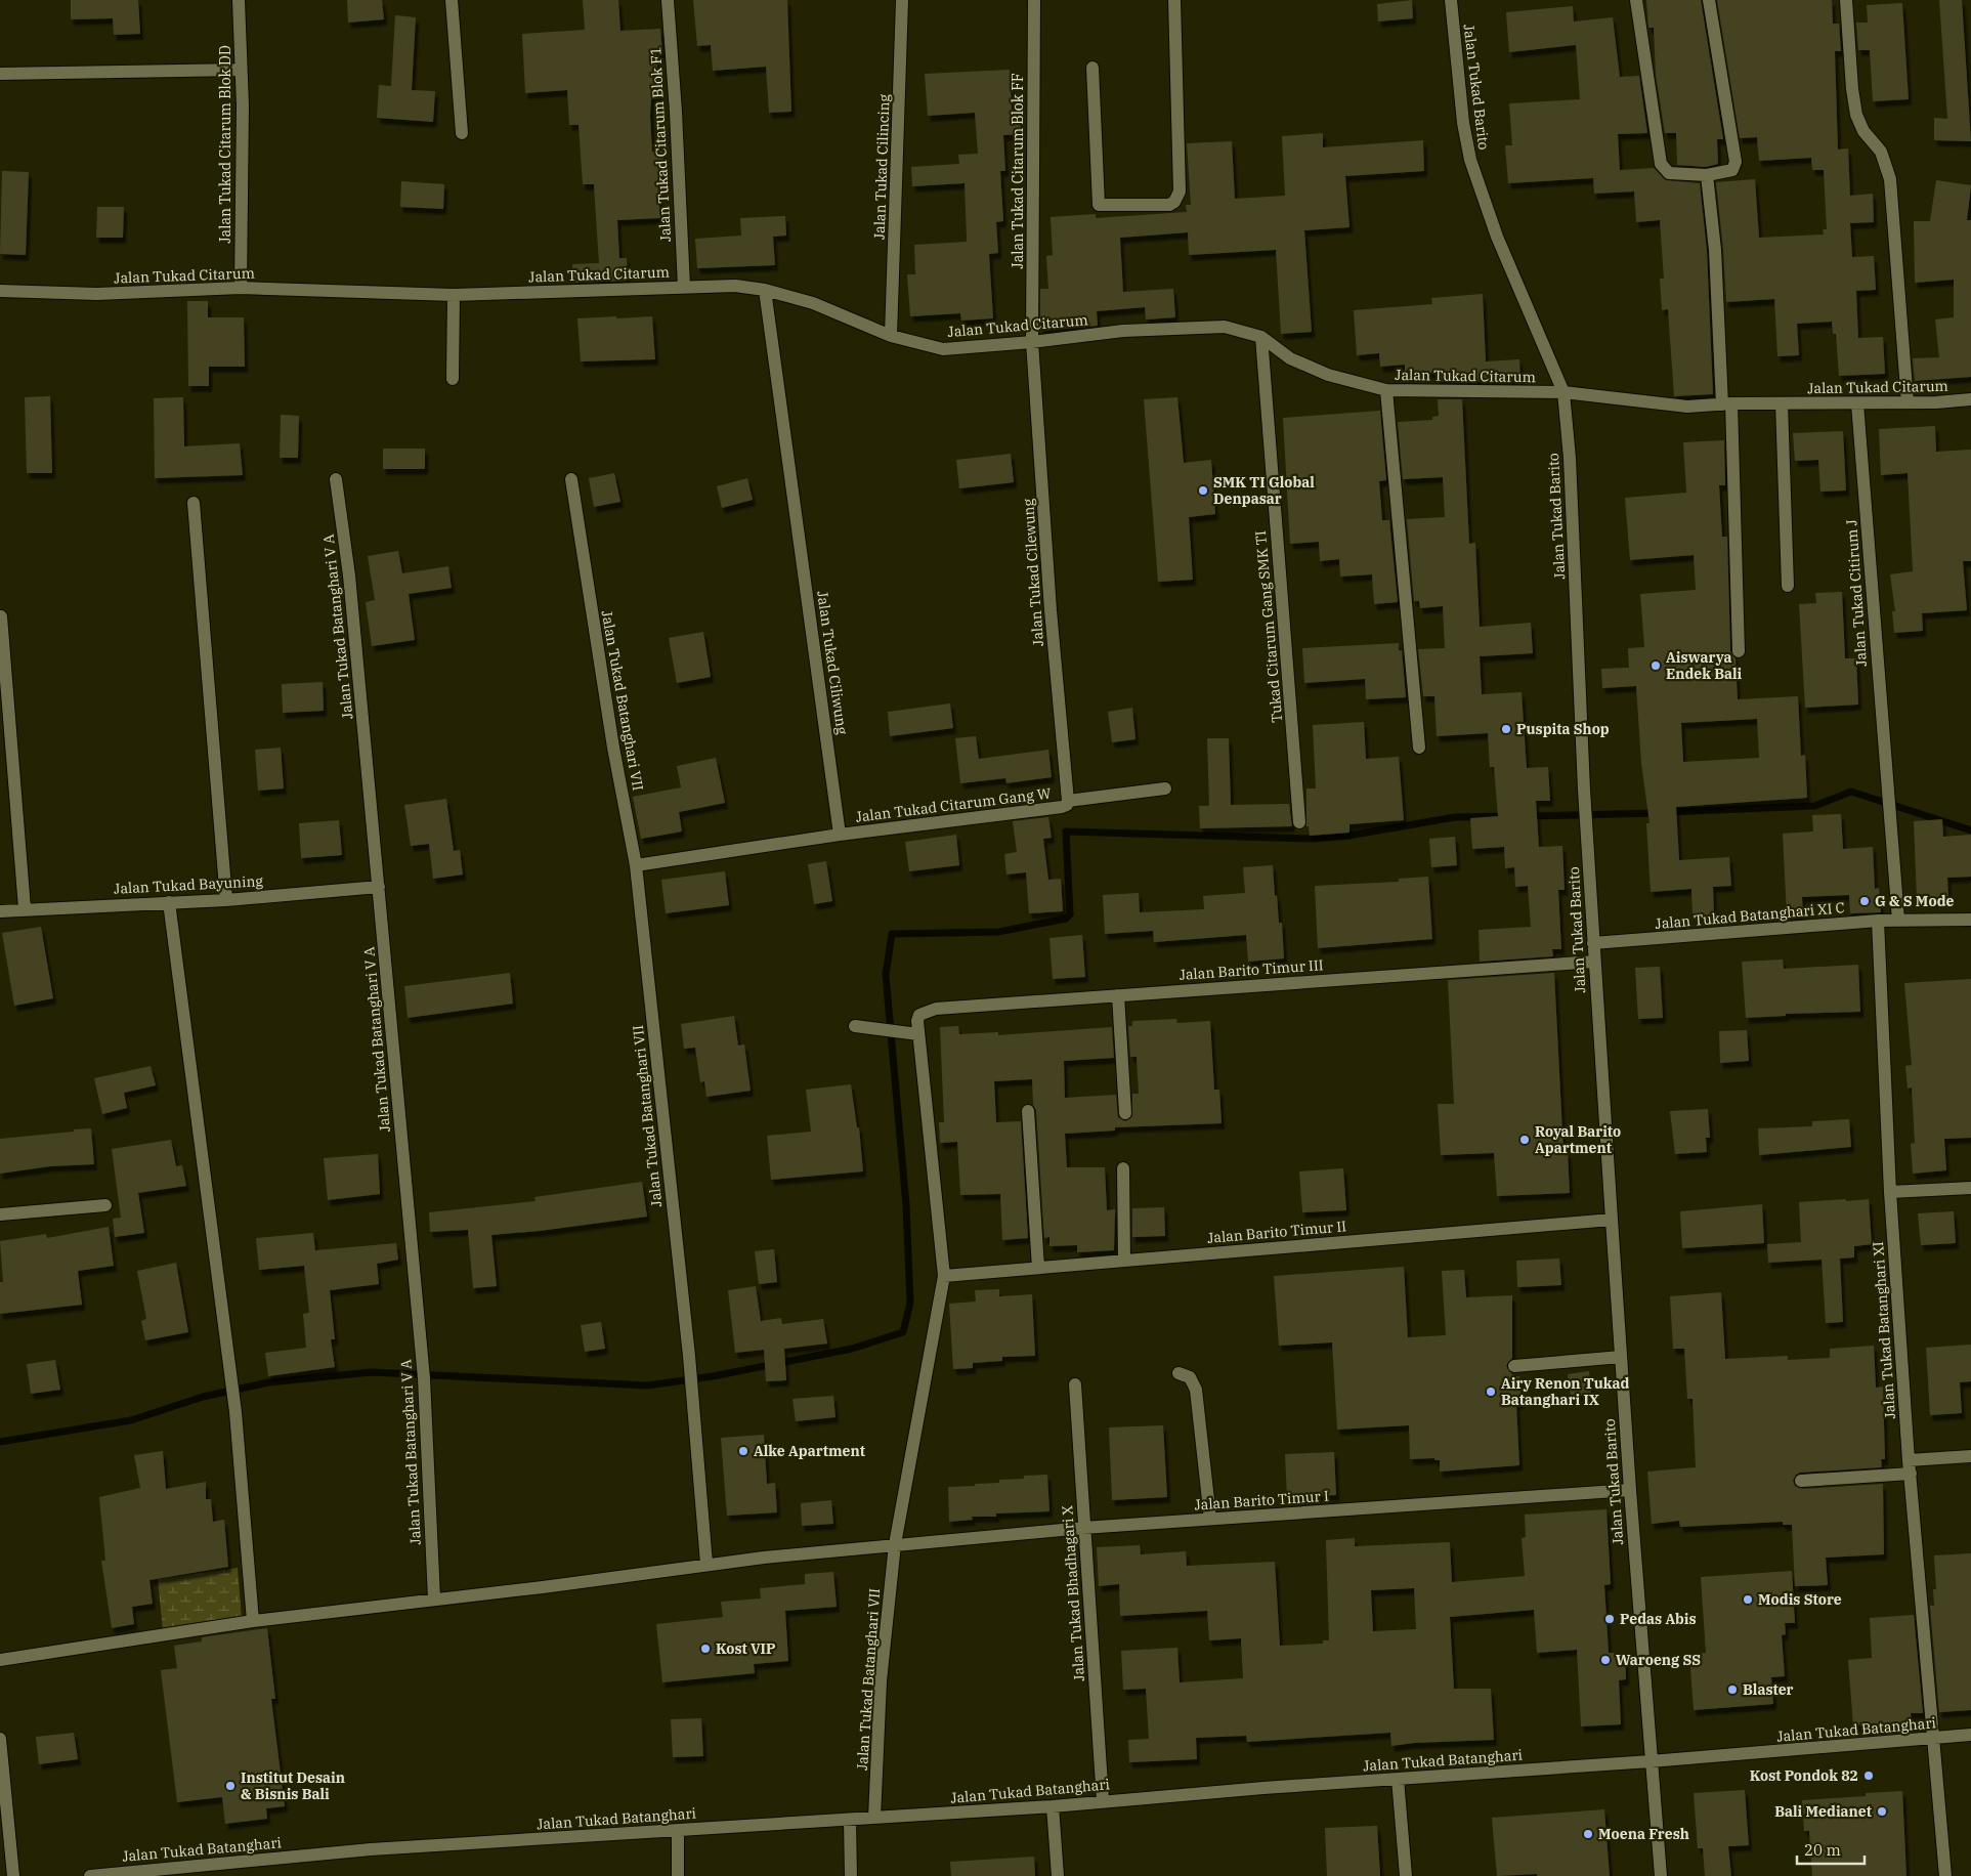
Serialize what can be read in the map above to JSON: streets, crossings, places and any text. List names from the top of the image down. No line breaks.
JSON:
{"streets":{"street":["Jalan Tukad Barito","Jalan Tukad Citarum Blok DD","Jalan Tukad Citarum Blok F1","Jalan Tukad Cilincing","Jalan Tukad Citarum Blok FF","Jalan Tukad Citarum","Jalan Tukad Cilewung","Jalan Tukad Citirum J","Jalan Tukad Batanghari V A","Tukad Citarum Gang SMK TI","Jalan Tukad Ciliwung","Jalan Tukad Batanghari VII","Jalan Tukad Citarum Gang W","Jalan Tukad Bayuning","Jalan Tukad Batanghari XI C","Jalan Barito Timur III","Jalan Barito Timur II","Jalan Tukad Batanghari XI","Jalan Barito Timur I","Jalan Tukad Bhadhagari X","Jalan Tukad Batanghari"]},"crossings":[["Jalan Tukad Barito","Jalan Tukad Citarum"],["Jalan Tukad Barito","Jalan Tukad Batanghari XI C"],["Jalan Tukad Barito","Jalan Barito Timur III"],["Jalan Tukad Barito","Jalan Barito Timur II"],["Jalan Tukad Barito","Jalan Barito Timur I"],["Jalan Tukad Barito","Jalan Tukad Batanghari"],["Jalan Tukad Citarum Blok DD","Jalan Tukad Citarum"],["Jalan Tukad Citarum Blok F1","Jalan Tukad Citarum"],["Jalan Tukad Cilincing","Jalan Tukad Citarum"],["Jalan Tukad Citarum Blok FF","Jalan Tukad Citarum"],["Jalan Tukad Citarum Blok FF","Jalan Tukad Cilewung"],["Jalan Tukad Citarum","Jalan Tukad Cilewung"],["Jalan Tukad Citarum","Jalan Tukad Citirum J"],["Jalan Tukad Citarum","Tukad Citarum Gang SMK TI"],["Jalan Tukad Citarum","Jalan Tukad Ciliwung"],["Jalan Tukad Cilewung","Jalan Tukad Citarum Gang W"],["Jalan Tukad Citirum J","Jalan Tukad Batanghari XI C"],["Jalan Tukad Batanghari V A","Jalan Tukad Bayuning"],["Jalan Tukad Ciliwung","Jalan Tukad Citarum Gang W"],["Jalan Tukad Batanghari VII","Jalan Barito Timur III"],["Jalan Tukad Batanghari VII","Jalan Barito Timur II"],["Jalan Tukad Batanghari VII","Jalan Barito Timur I"],["Jalan Tukad Batanghari VII","Jalan Tukad Batanghari"],["Jalan Tukad Batanghari XI C","Jalan Tukad Batanghari XI"],["Jalan Tukad Batanghari XI","Jalan Tukad Batanghari"],["Jalan Barito Timur I","Jalan Tukad Bhadhagari X"],["Jalan Tukad Bhadhagari X","Jalan Tukad Batanghari"]],"places":["SMK TI Global Denpasar","Aiswarya Endek Bali","Puspita Shop","G & S Mode","Royal Barito Apartment","Airy Renon Tukad Batanghari IX","Alke Apartment","Modis Store","Pedas Abis","Kost VIP","Waroeng SS","Blaster","Kost Pondok 82","Institut Desain & Bisnis Bali","Bali Medianet","Moena Fresh"],"scale_bar":"20 m"}
